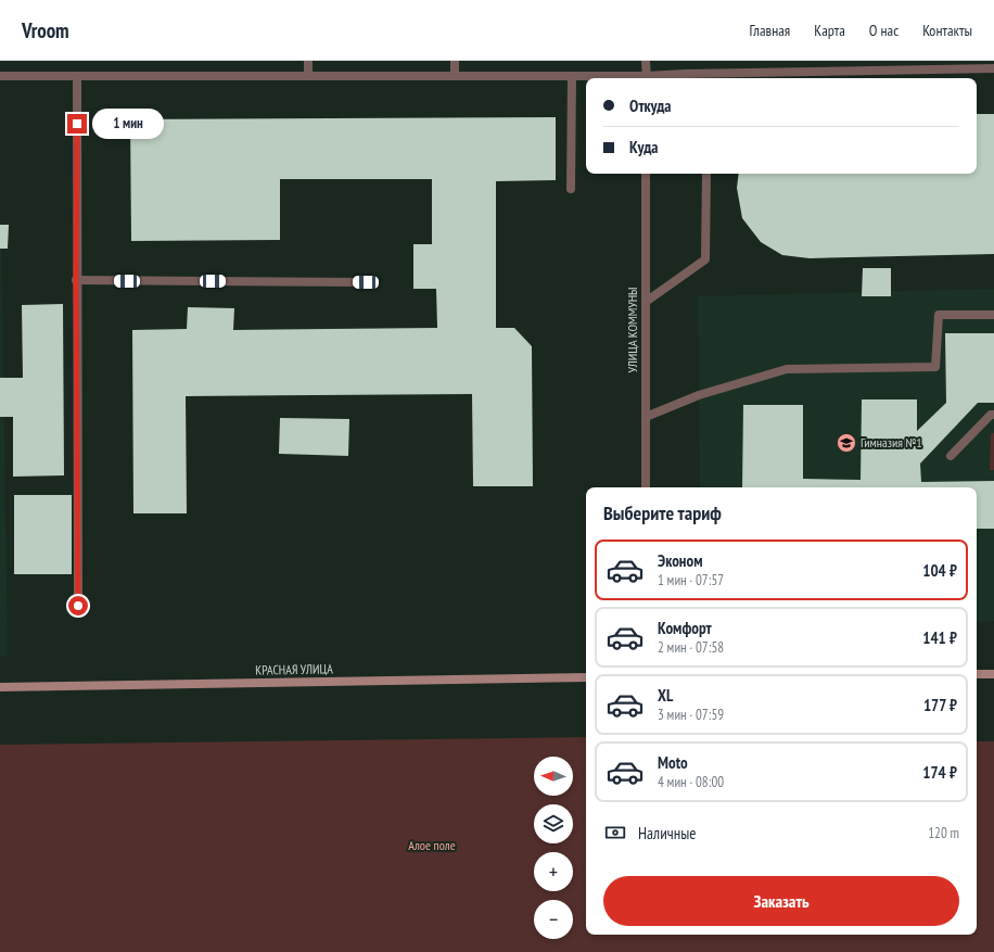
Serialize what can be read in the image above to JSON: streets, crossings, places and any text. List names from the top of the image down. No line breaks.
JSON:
{"streets":{"main road":["КРАСНАЯ УЛИЦА"],"street":["УЛИЦА КОММУНЫ"]},"parks":["Алое поле"],"places":{"school or university":["Гимназия №1"]},"north":"left","page":{"header":"Vroom","nav":["Главная","Карта","О нас","Контакты"],"banner":["Откуда","Куда"],"bubble":"1 мин","heading":"Выберите тариф","list":[{"name":"Эконом","note":"1 мин · 07:57","value":"104 ₽"},{"name":"Комфорт","note":"2 мин · 07:58","value":"141 ₽"},{"name":"XL","note":"3 мин · 07:59","value":"177 ₽"},{"name":"Moto","note":"4 мин · 08:00","value":"174 ₽"}],"map_buttons":["+","−"],"pay":["Наличные","120 m"],"buttons":"Заказать"}}
